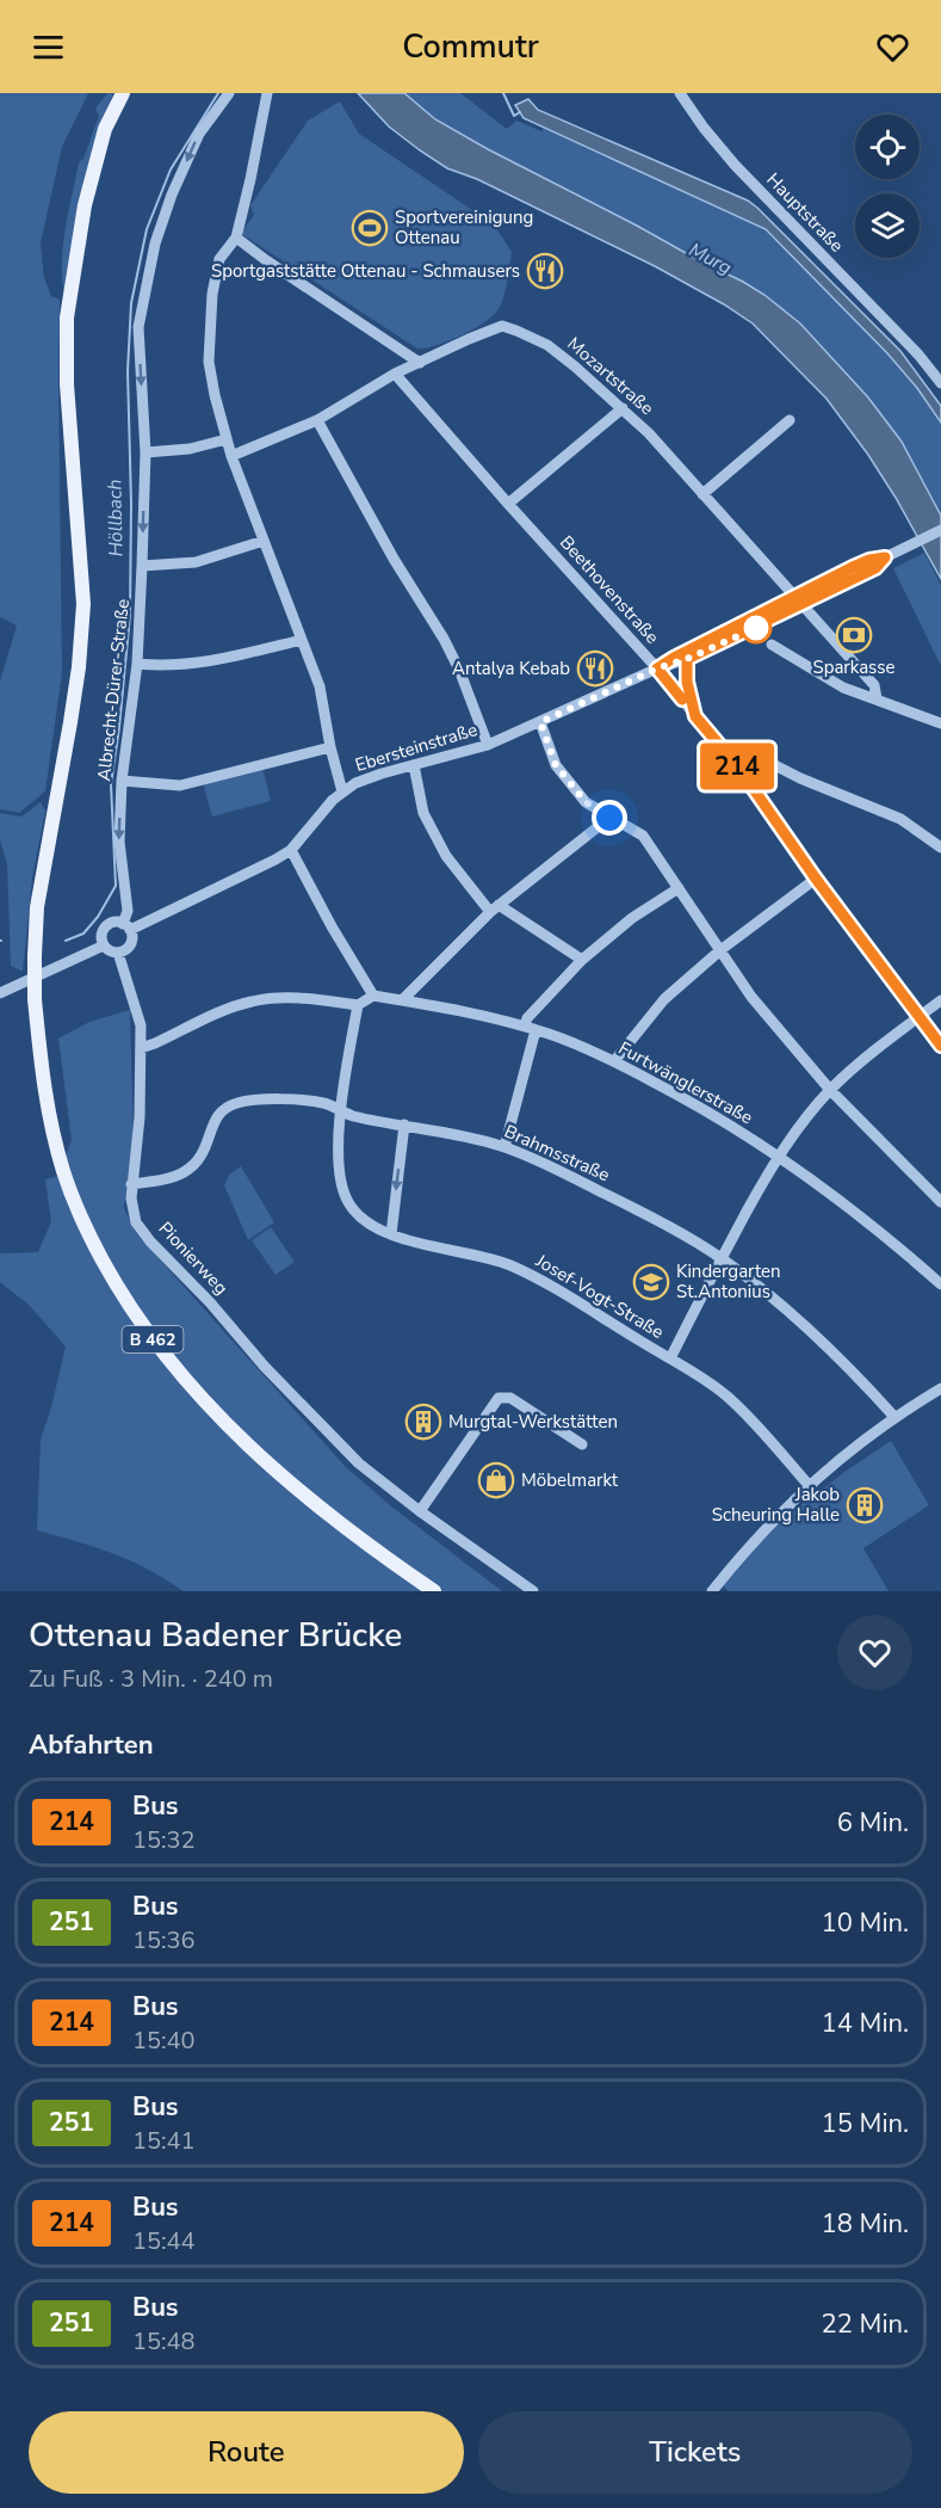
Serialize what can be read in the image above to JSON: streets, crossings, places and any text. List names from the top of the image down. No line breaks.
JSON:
{"streets":{"main road":["B 462"],"street":["Hauptstraße","Mozartstraße","Beethovenstraße","Albrecht-Dürer-Straße","Ebersteinstraße","Furtwänglerstraße","Brahmsstraße","Pionierweg","Josef-Vogt-Straße"]},"crossings":[["Mozartstraße","Beethovenstraße"],["Mozartstraße","Ebersteinstraße"],["Beethovenstraße","Ebersteinstraße"],["Albrecht-Dürer-Straße","Ebersteinstraße"],["Albrecht-Dürer-Straße","Pionierweg"],["Ebersteinstraße","Pionierweg"],["Brahmsstraße","Pionierweg"],["Brahmsstraße","Josef-Vogt-Straße"]],"water":["Murg","Höllbach"],"places":{"sports":["Sportvereinigung Ottenau"],"restaurant":["Sportgaststätte Ottenau - Schmausers","Antalya Kebab"],"bank":["Sparkasse"],"school or university":["Kindergarten St.Antonius"],"building":["Murgtal-Werkstätten","Jakob Scheuring Halle"],"shop":["Möbelmarkt"]},"lines":["bus line 214"],"page":{"header":"Commutr","on_map":"214","heading":[["Ottenau Badener Brücke","Zu Fuß · 3 Min. · 240 m"],"Abfahrten"],"list":[{"mark":"214","name":"Bus","note":"15:32","value":"6 Min."},{"mark":"251","name":"Bus","note":"15:36","value":"10 Min."},{"mark":"214","name":"Bus","note":"15:40","value":"14 Min."},{"mark":"251","name":"Bus","note":"15:41","value":"15 Min."},{"mark":"214","name":"Bus","note":"15:44","value":"18 Min."},{"mark":"251","name":"Bus","note":"15:48","value":"22 Min."}],"buttons":["Route","Tickets"]}}
